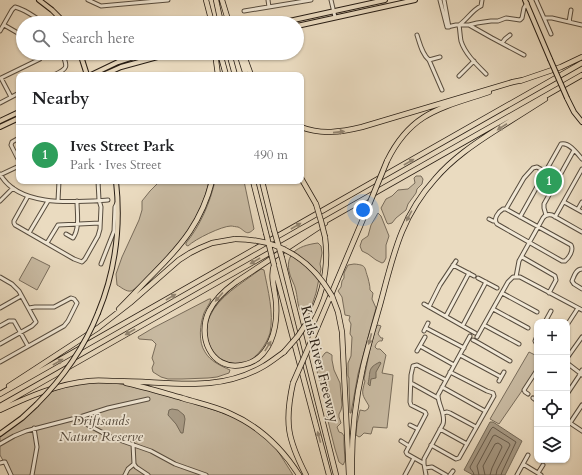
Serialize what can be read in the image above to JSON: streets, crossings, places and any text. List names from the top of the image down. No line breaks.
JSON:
{"streets":{"highway":["Kuils River Freeway"]},"parks":["Driftsands Nature Reserve"],"page":{"search":"Search here","heading":"Nearby","list":[{"mark":"1","name":"Ives Street Park","note":"Park · Ives Street","value":"490 m"}],"pins":"1","map_buttons":["+","−"]}}
